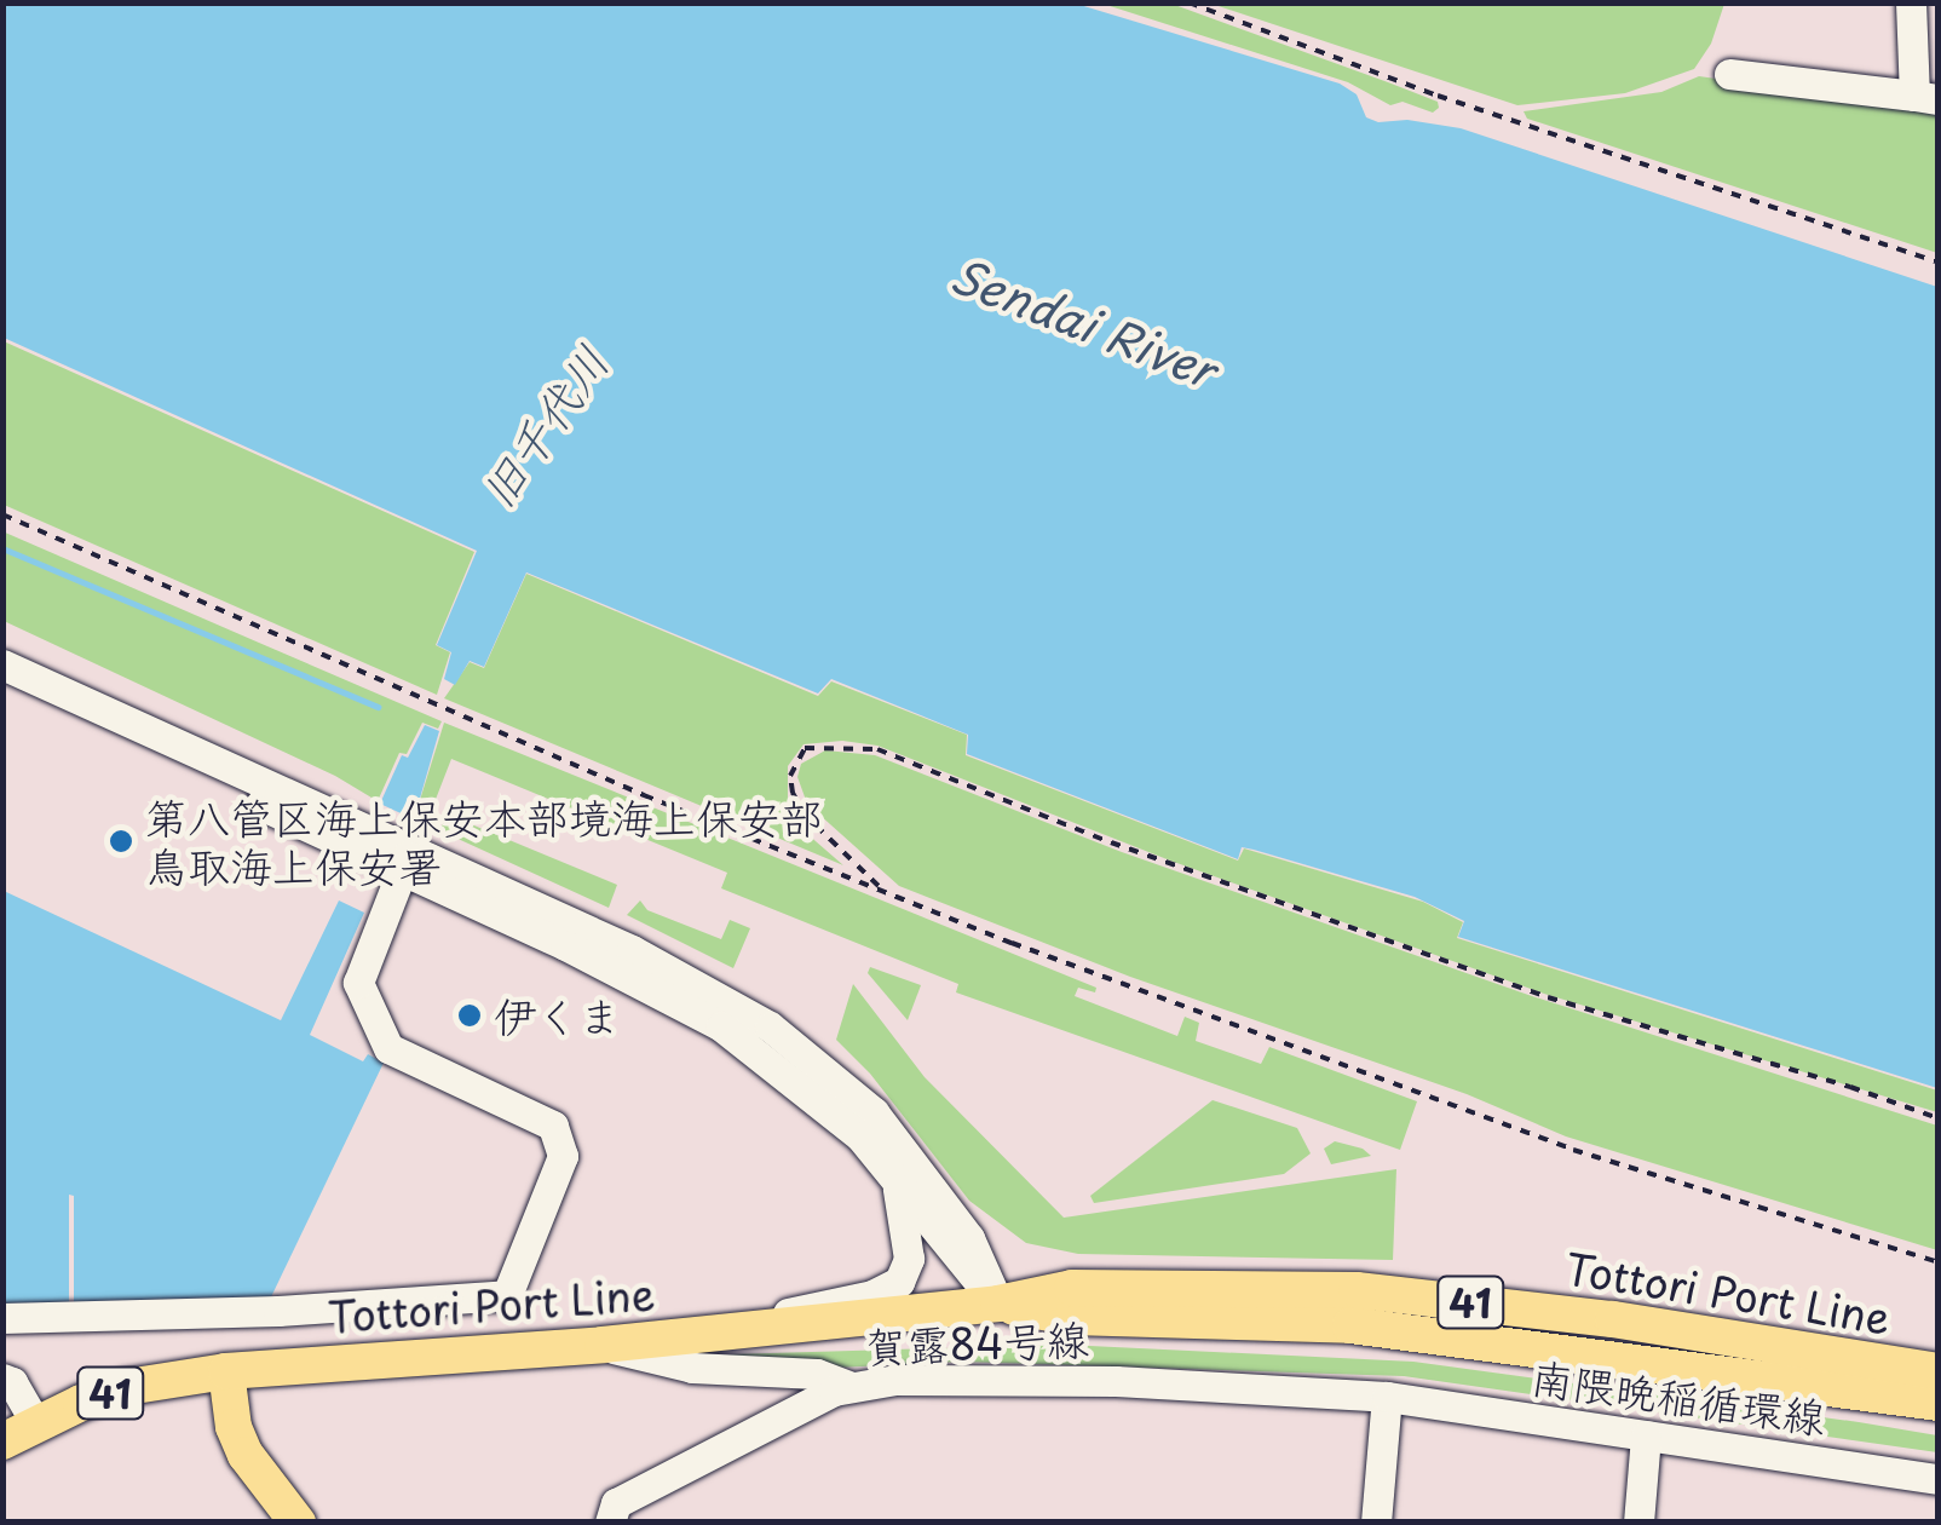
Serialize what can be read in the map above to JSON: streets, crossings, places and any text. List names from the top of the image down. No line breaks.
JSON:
{"streets":{"main road":["Tottori Port Line","41"],"street":["賀露84号線","南隈晩稲循環線"]},"crossings":[["賀露84号線","南隈晩稲循環線"]],"water":["Sendai River","旧千代川"],"places":["第八管区海上保安本部境海上保安部 鳥取海上保安署","伊くま"]}
